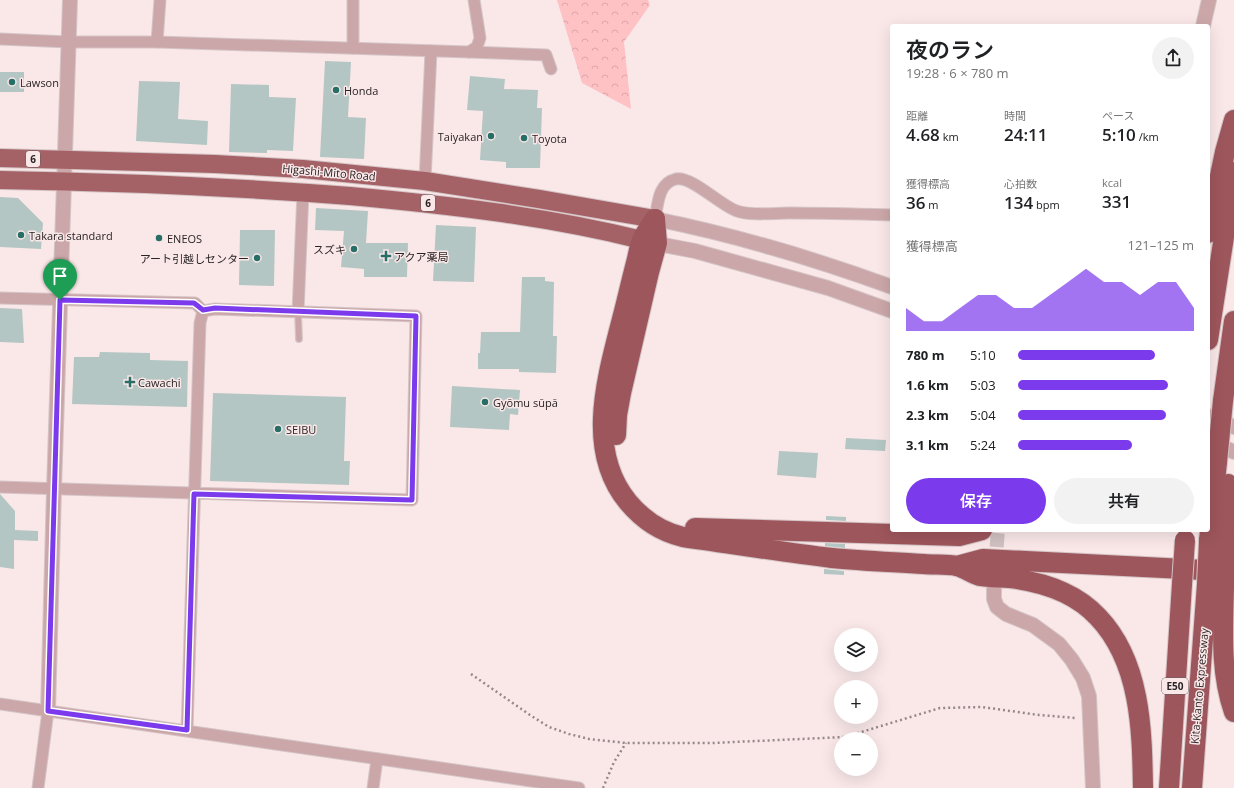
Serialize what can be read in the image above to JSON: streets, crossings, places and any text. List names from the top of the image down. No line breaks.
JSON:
{"streets":{"highway":["6","Higashi-Mito Road","E50","Kita-Kanto Expressway"]},"places":{"other":["Lawson","Honda","Taiyakan","Toyota","Takara standard","ENEOS","スズキ","アート引越しセンター","Gyōmu sūpā","SEIBU"],"health":["アクア薬局","Cawachi"]},"page":{"heading":["夜のラン","19:28 · 6 × 780 m"],"stats":[["距離","4.68 km"],["時間","24:11"],["ペース","5:10 /km"],["獲得標高","36 m"],["心拍数","134 bpm"],["kcal","331"]],"chart":["獲得標高","121–125 m"],"list":[{"name":"780 m","note":"5:10"},{"name":"1.6 km","note":"5:03"},{"name":"2.3 km","note":"5:04"},{"name":"3.1 km","note":"5:24"}],"buttons":["保存","共有"],"map_buttons":["+","−"]}}
